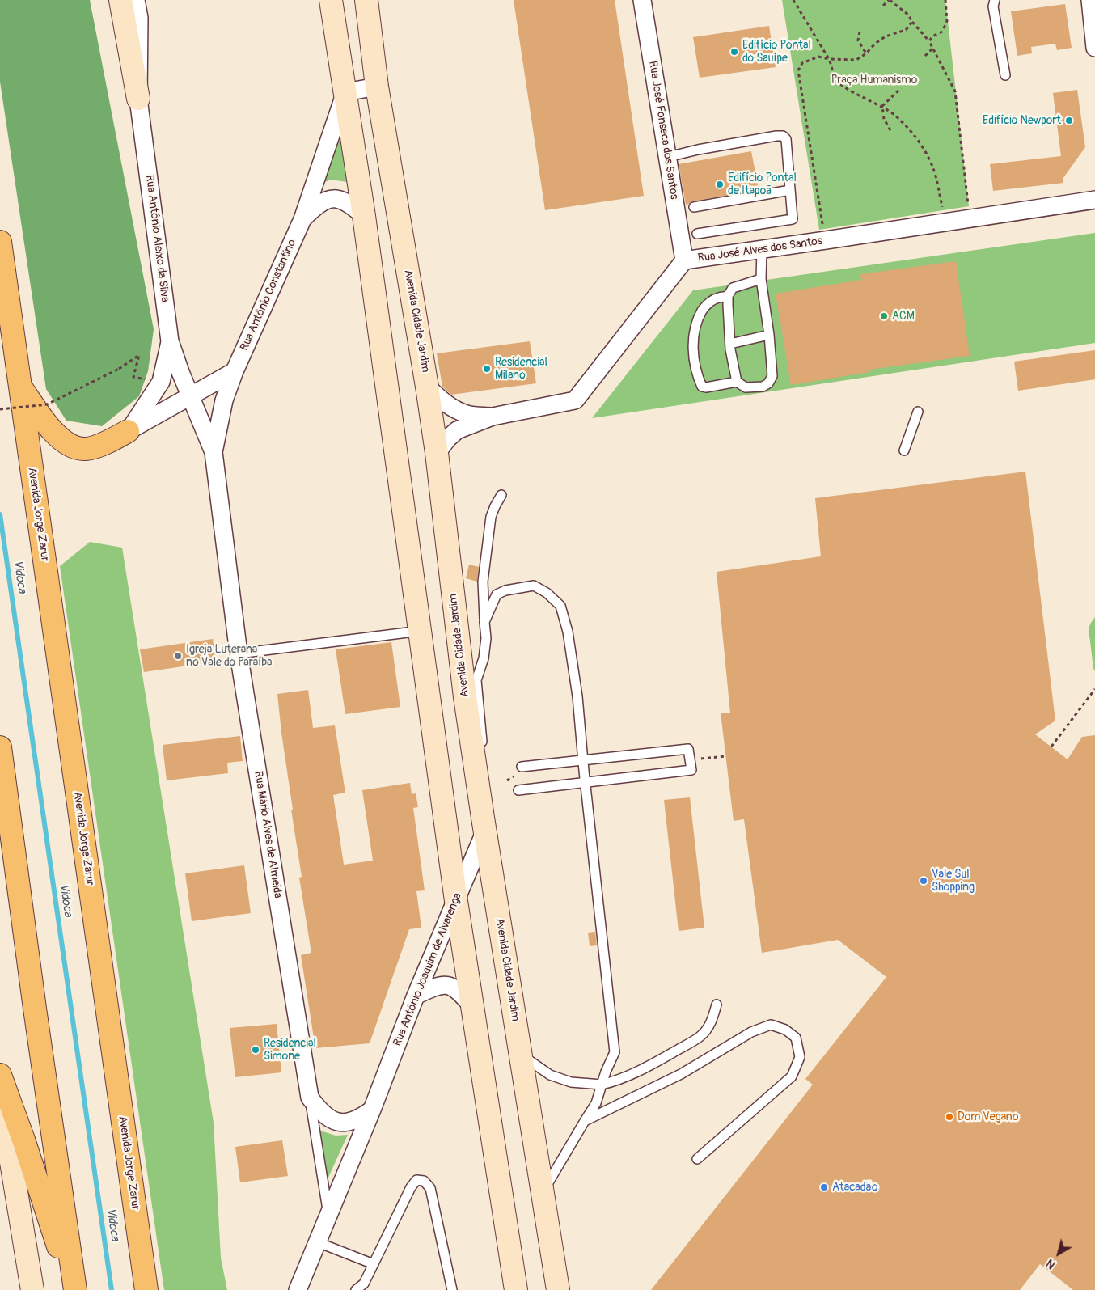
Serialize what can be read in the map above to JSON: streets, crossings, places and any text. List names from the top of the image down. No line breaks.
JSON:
{"streets":{"highway":["Avenida Jorge Zarur"],"main road":["Avenida Cidade Jardim"],"street":["Rua José Fonseca dos Santos","Rua Antônio Aleixo da Silva","Rua José Alves dos Santos","Rua Antônio Constantino","Rua Mário Alves de Almeida","Rua Antônio Joaquim de Alvarenga"]},"crossings":[["Rua José Fonseca dos Santos","Rua José Alves dos Santos"],["Rua Antônio Aleixo da Silva","Rua Antônio Constantino"],["Rua Antônio Aleixo da Silva","Rua Mário Alves de Almeida"],["Rua Antônio Constantino","Rua Mário Alves de Almeida"],["Avenida Cidade Jardim","Rua Antônio Joaquim de Alvarenga"],["Rua Mário Alves de Almeida","Rua Antônio Joaquim de Alvarenga"]],"water":["Vidoca"],"parks":["Praça Humanismo"],"places":["Edifício Pontal do Sauípe","Edifício Newport","Edifício Pontal de Itapoã","ACM","Residencial Milano","Igreja Luterana no Vale do Paraíba","Vale Sul Shopping","Residencial Simone","Dom Vegano","Atacadão"],"north":"bottom left"}
